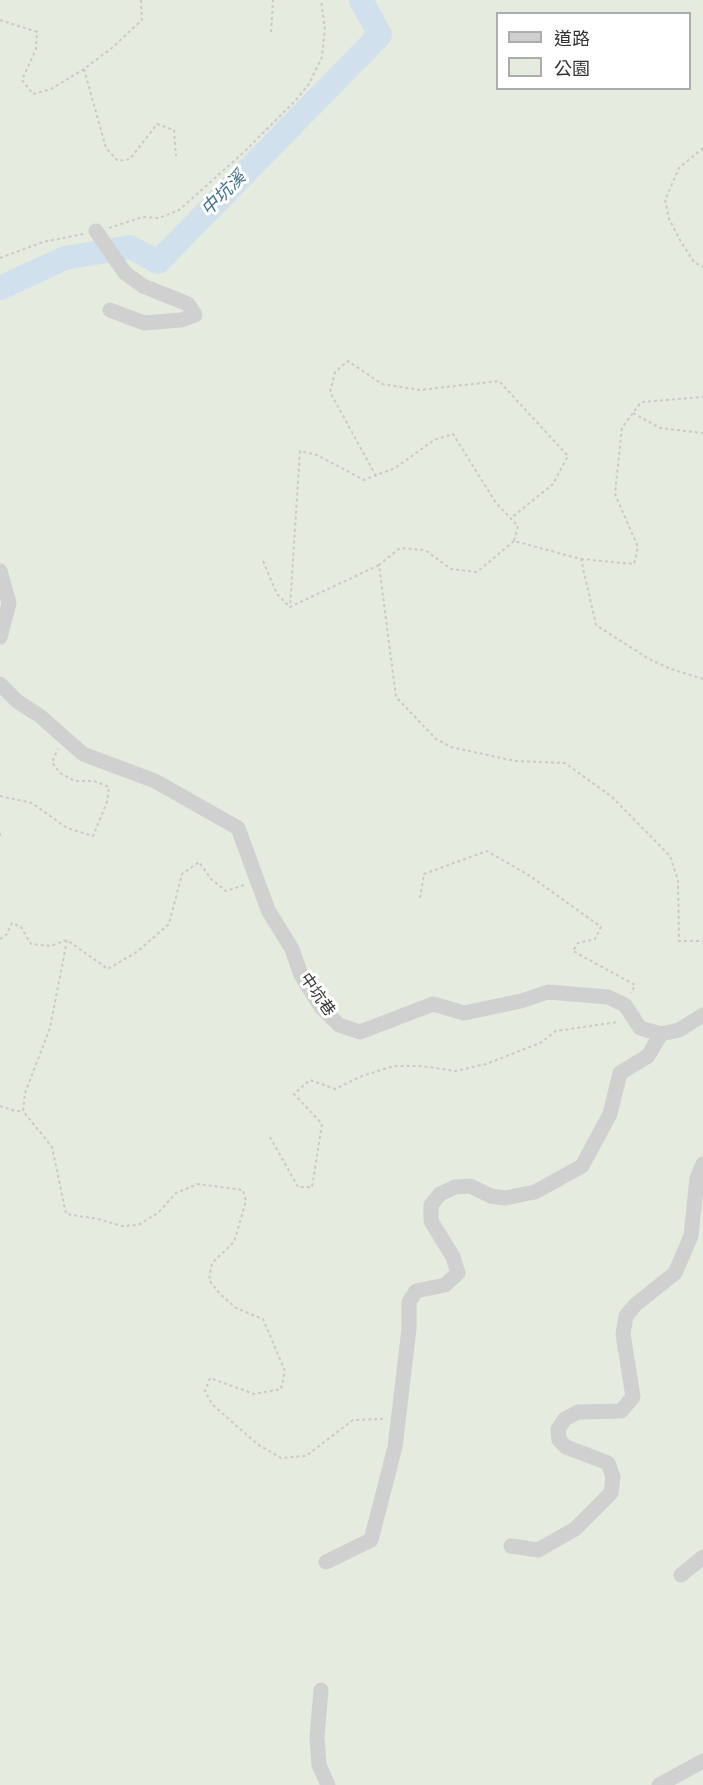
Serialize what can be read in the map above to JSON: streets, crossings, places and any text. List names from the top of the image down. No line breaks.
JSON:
{"streets":{"street":["中坑巷"]},"water":["中坑溪"],"legend":["道路","公園"]}
